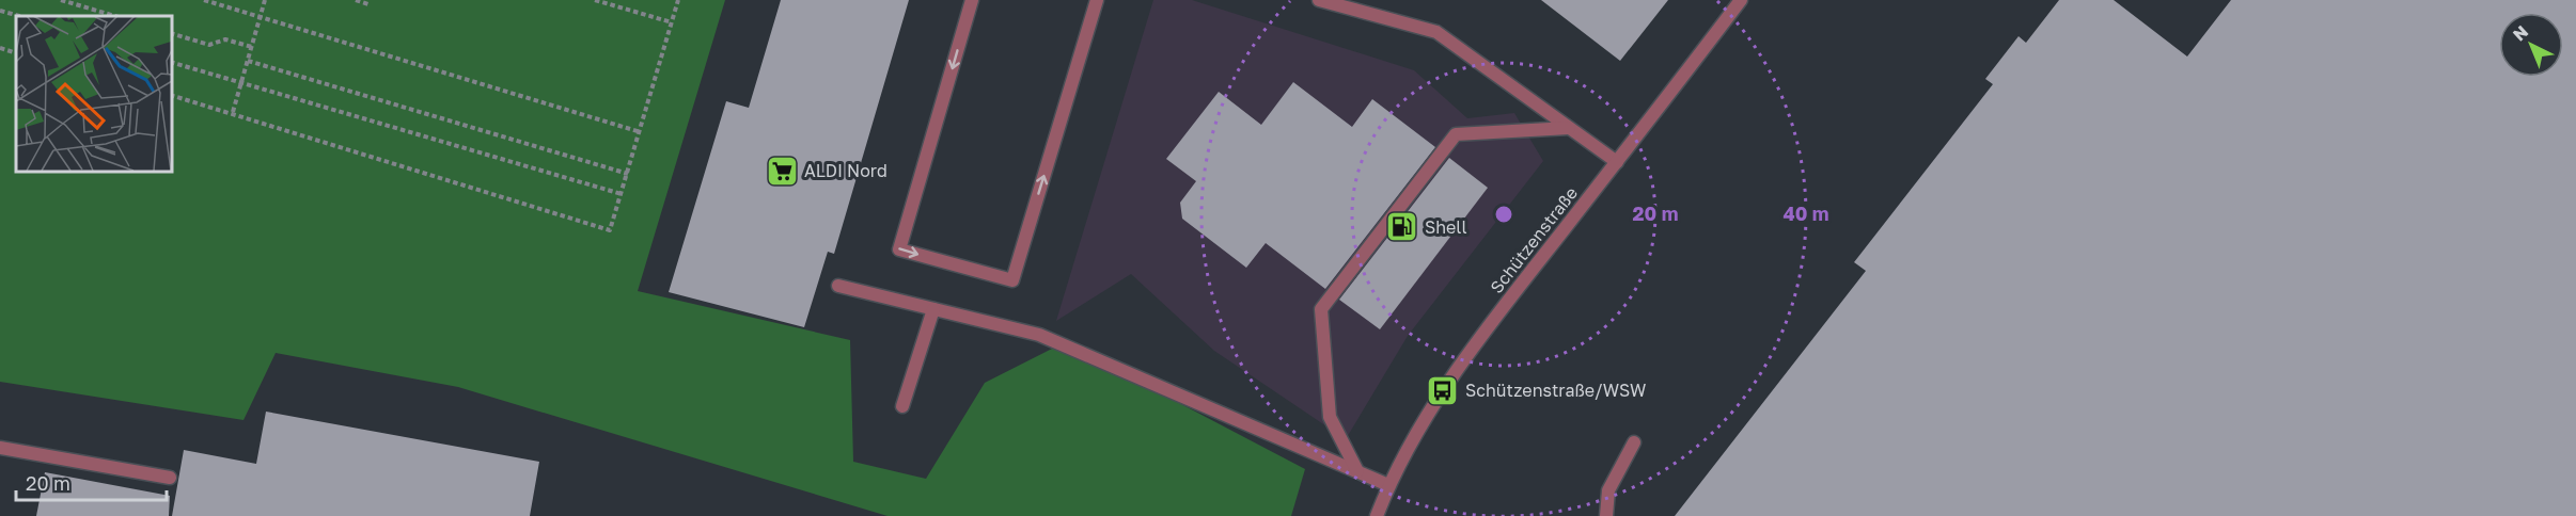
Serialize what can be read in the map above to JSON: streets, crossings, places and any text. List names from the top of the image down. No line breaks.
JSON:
{"streets":{"street":["Schützenstraße"]},"places":{"supermarket":["ALDI Nord"],"fuel station":["Shell"],"bus stop":["Schützenstraße/WSW"]},"scale_bar":"20 m","north":"top left","rings":["20 m","40 m"]}
